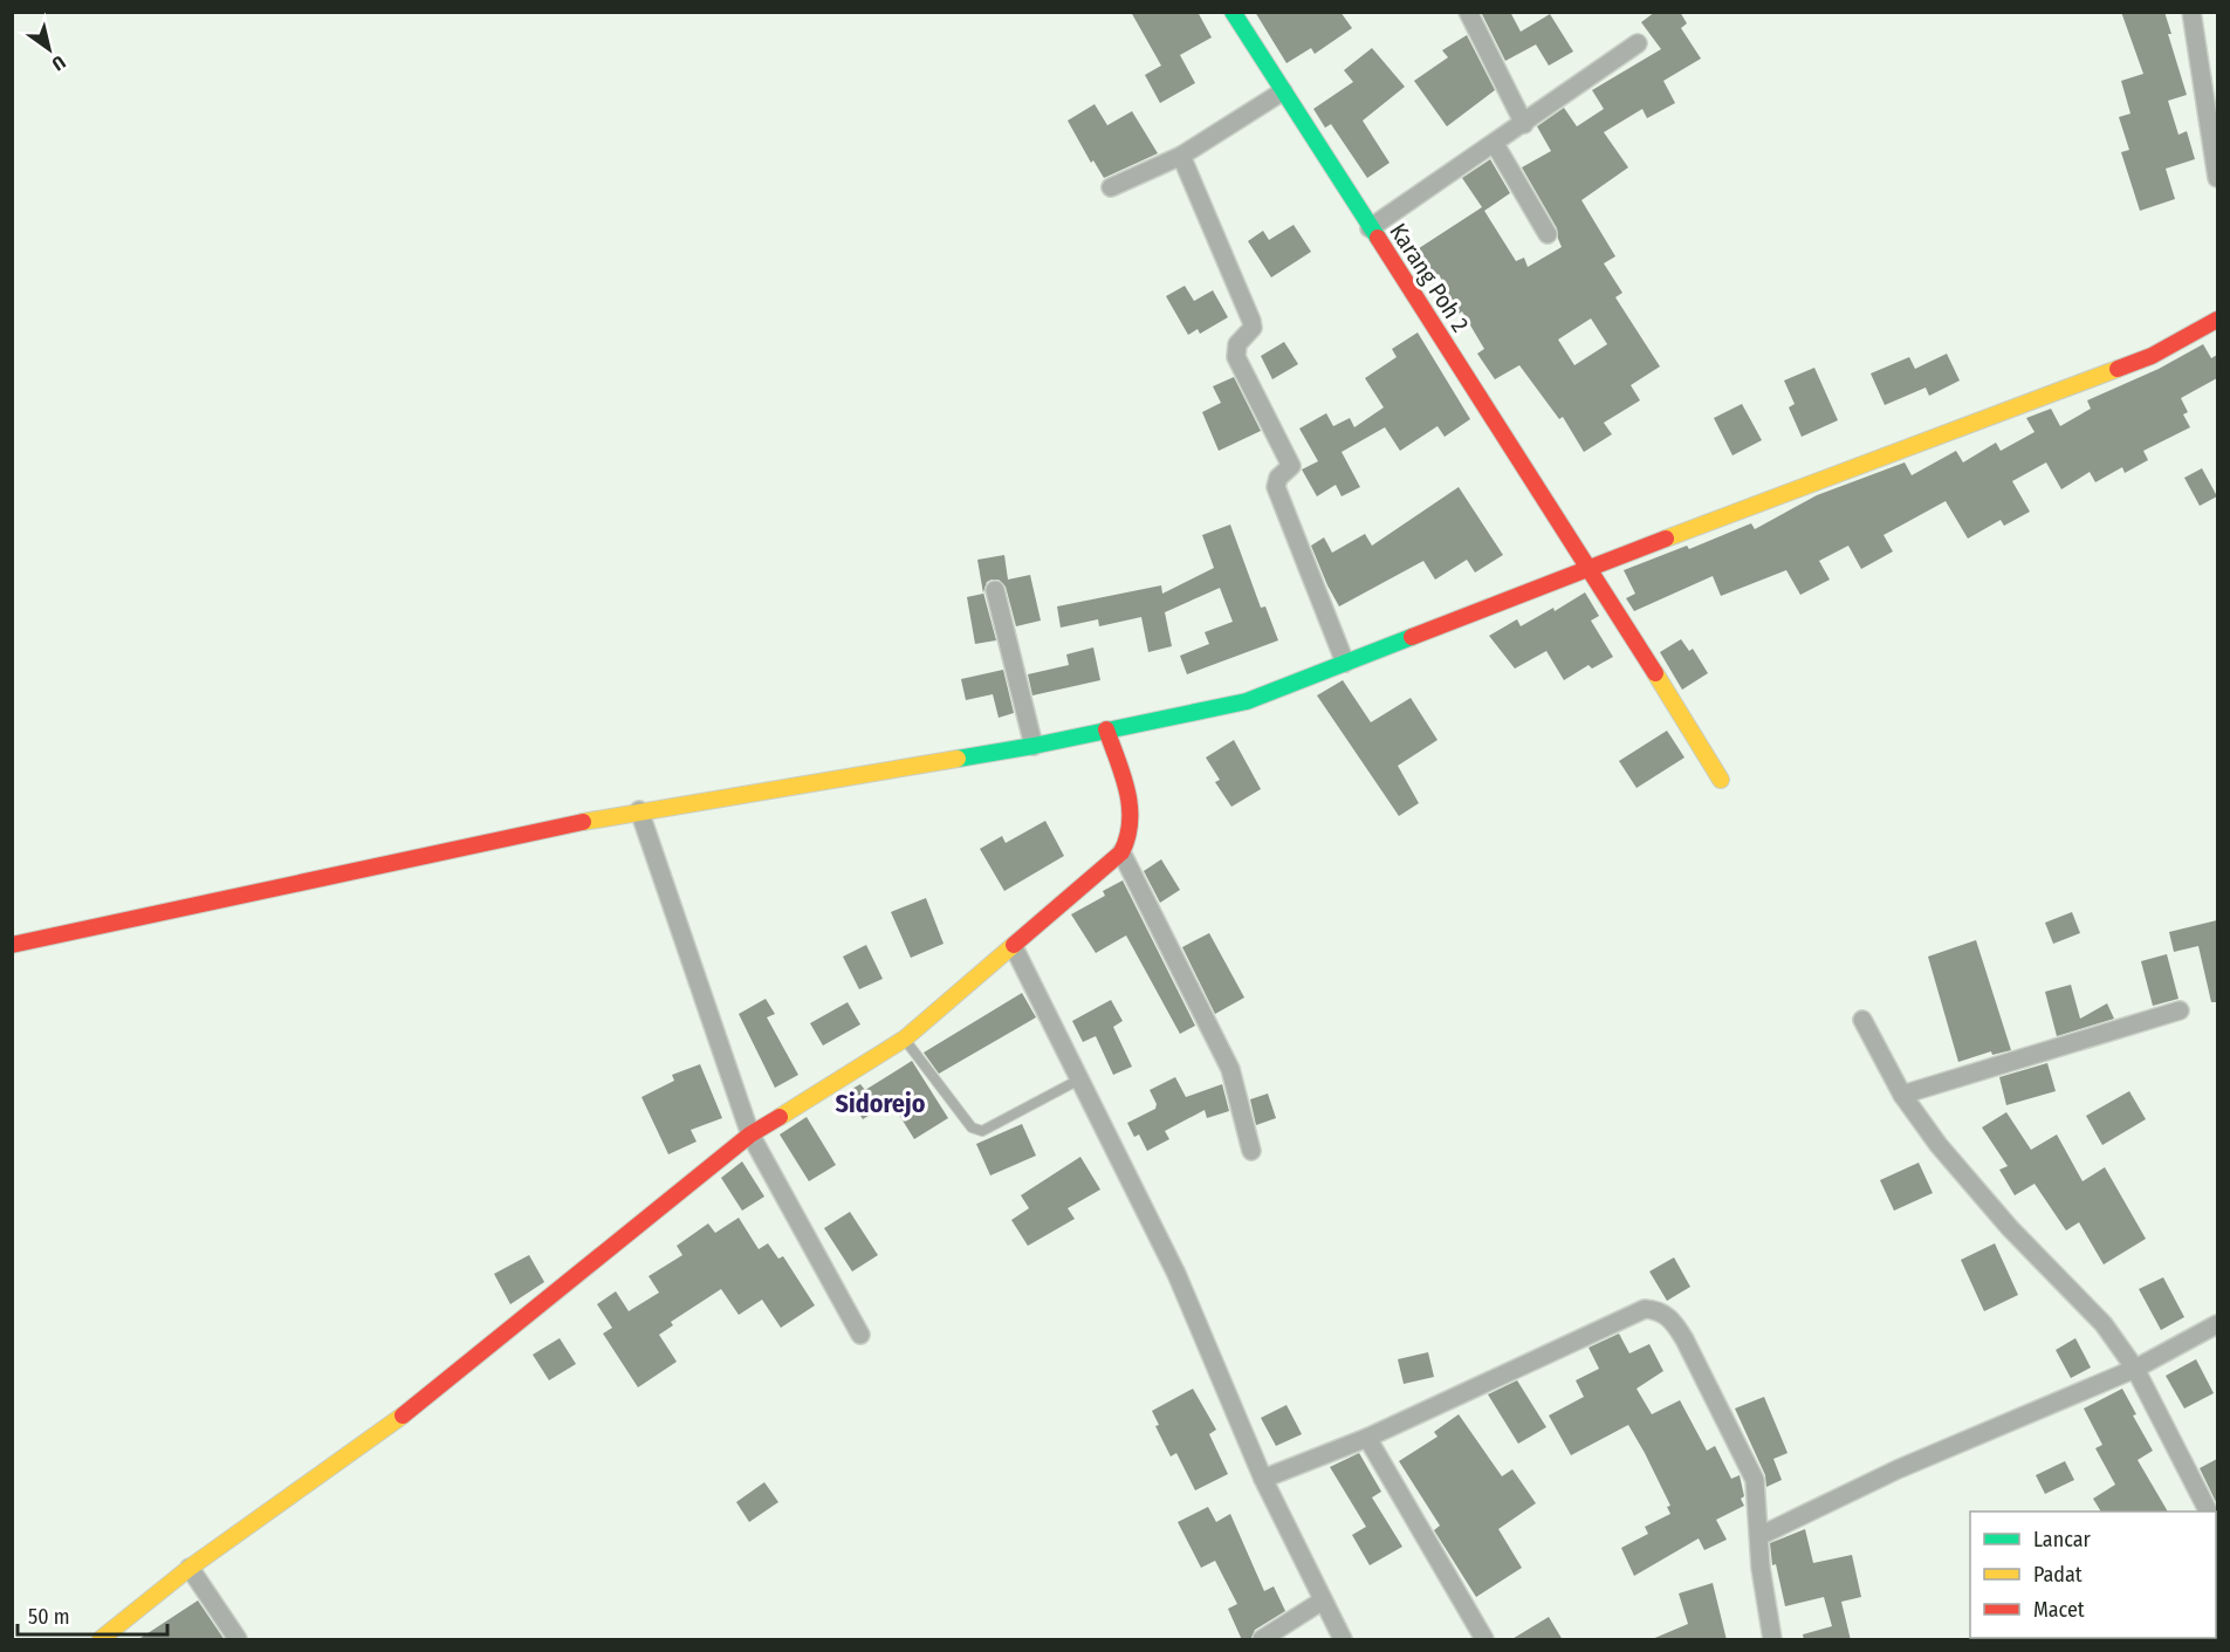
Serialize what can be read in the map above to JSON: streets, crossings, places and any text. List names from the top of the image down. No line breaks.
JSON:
{"streets":{"street":["Karang Poh 2"]},"districts":["Sidorejo"],"legend":["Lancar","Padat","Macet"],"scale_bar":"50 m","north":"bottom right"}
